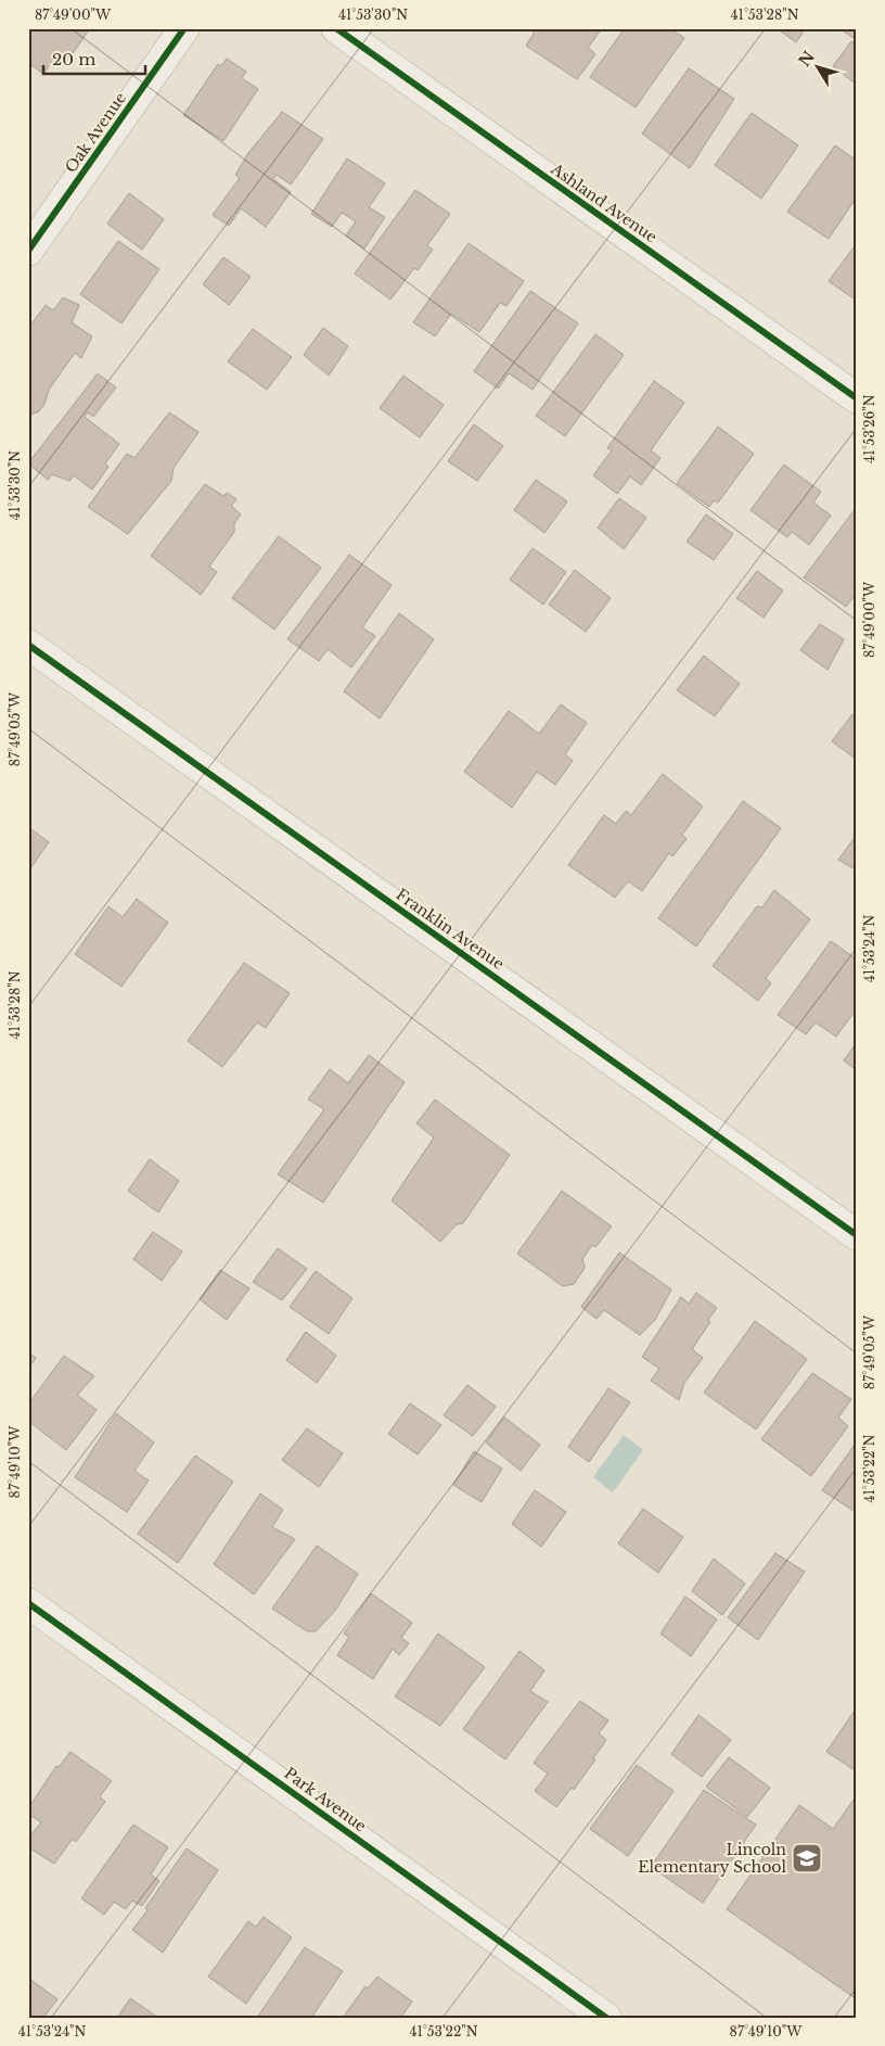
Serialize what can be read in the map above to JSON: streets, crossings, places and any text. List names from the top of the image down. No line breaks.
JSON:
{"streets":{"street":["Oak Avenue","Ashland Avenue","Franklin Avenue","Park Avenue"]},"places":{"school or university":["Lincoln Elementary School"]},"scale_bar":"20 m","north":"top left","coordinates":["87°49'00\"W","41°53'30\"N","41°53'28\"N","41°53'26\"N","87°49'05\"W","41°53'24\"N","87°49'10\"W","41°53'22\"N"]}
